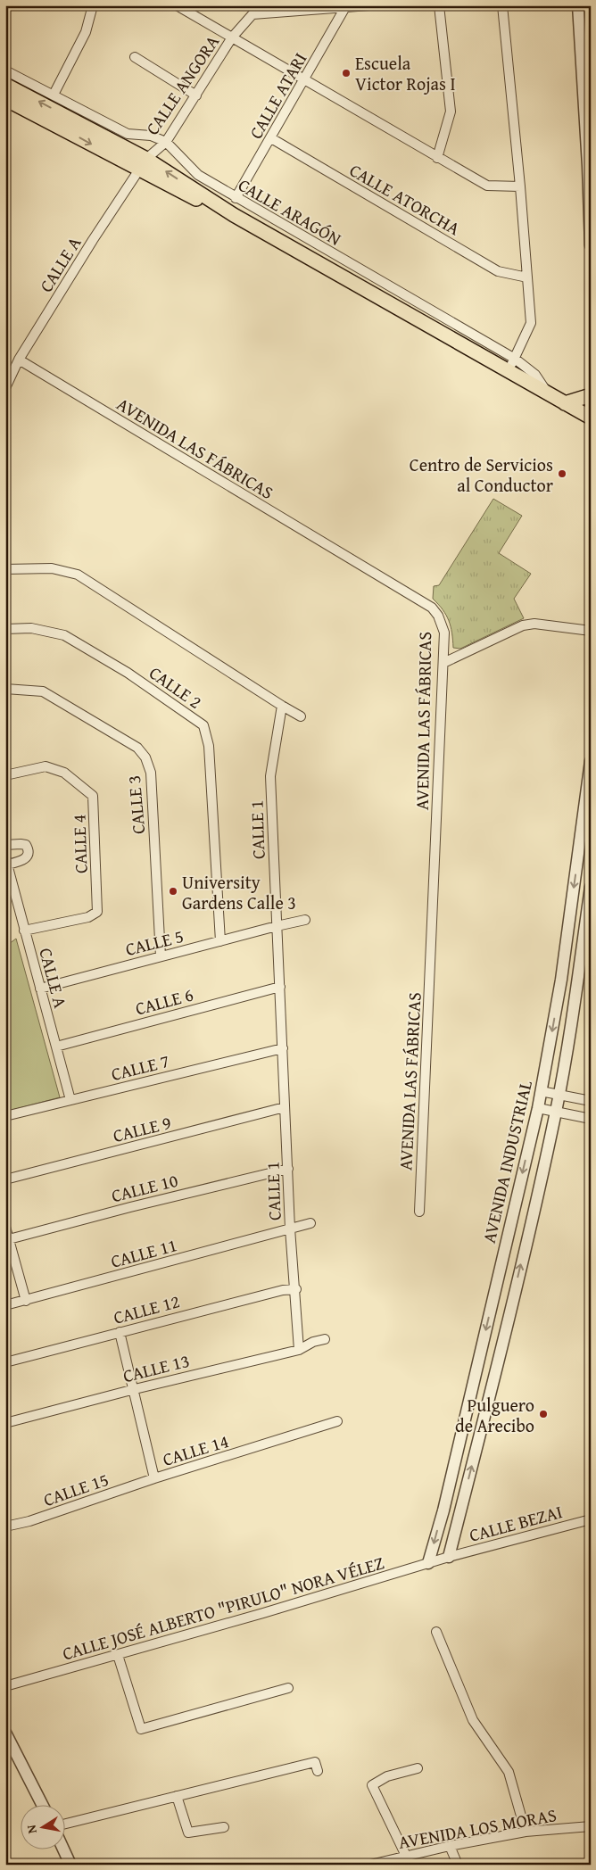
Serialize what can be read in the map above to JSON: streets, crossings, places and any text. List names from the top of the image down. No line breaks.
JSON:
{"streets":{"street":["CALLE ANGORA","CALLE ATARI","CALLE ATORCHA","CALLE ARAGÓN","CALLE A","AVENIDA LAS FÁBRICAS","CALLE 2","CALLE 3","CALLE 1","CALLE 4","CALLE 5","CALLE 6","CALLE 7","CALLE 9","AVENIDA INDUSTRIAL","CALLE 10","CALLE 11","CALLE 12","CALLE 13","CALLE 14","CALLE 15","CALLE BEZAI","CALLE JOSÉ ALBERTO \"PIRULO\" NORA VÉLEZ","AVENIDA LOS MORAS"]},"crossings":[["CALLE ANGORA","CALLE ATARI"],["CALLE ANGORA","CALLE ARAGÓN"],["CALLE ANGORA","CALLE A"],["CALLE ATARI","CALLE ATORCHA"],["CALLE ATARI","CALLE ARAGÓN"],["CALLE A","AVENIDA LAS FÁBRICAS"],["CALLE A","CALLE 4"],["CALLE A","CALLE 5"],["CALLE A","CALLE 6"],["CALLE A","CALLE 7"],["CALLE 2","CALLE 5"],["CALLE 3","CALLE 5"],["CALLE 1","CALLE 5"],["CALLE 1","CALLE 6"],["CALLE 1","CALLE 7"],["CALLE 1","CALLE 9"],["CALLE 1","CALLE 10"],["CALLE 1","CALLE 11"],["CALLE 1","CALLE 12"],["CALLE 1","CALLE 13"],["AVENIDA INDUSTRIAL","CALLE BEZAI"],["AVENIDA INDUSTRIAL","CALLE JOSÉ ALBERTO \"PIRULO\" NORA VÉLEZ"],["CALLE 12","CALLE 14"],["CALLE 13","CALLE 14"],["CALLE 14","CALLE 15"],["CALLE BEZAI","CALLE JOSÉ ALBERTO \"PIRULO\" NORA VÉLEZ"]],"places":["Escuela Victor Rojas I","Centro de Servicios al Conductor","University Gardens Calle 3","Pulguero de Arecibo"],"north":"left"}
